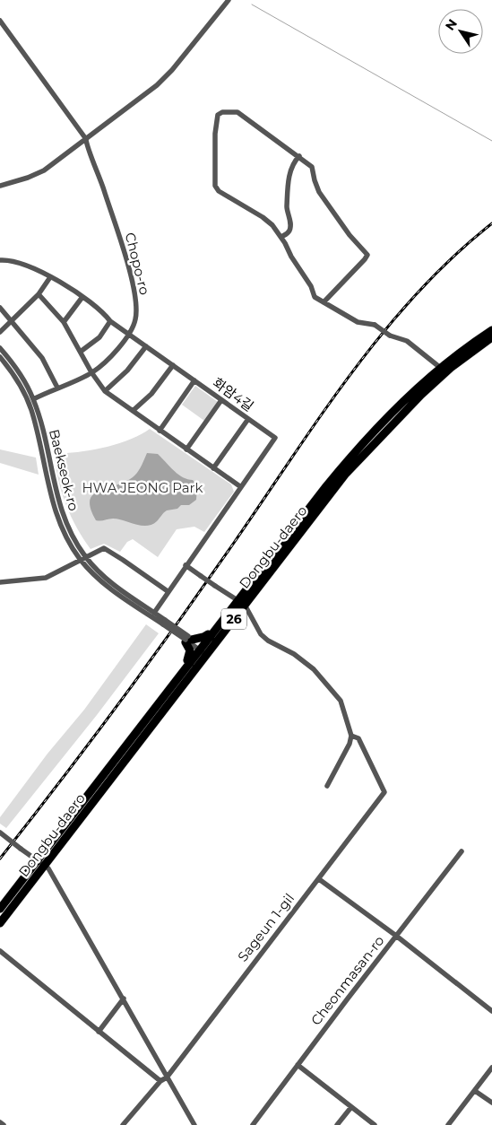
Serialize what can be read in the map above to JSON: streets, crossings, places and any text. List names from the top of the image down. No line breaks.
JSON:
{"streets":{"main road":["Dongbu-daero","26"],"street":["Chopo-ro","화암4길","Baekseok-ro","Sageun 1-gil","Cheonmasan-ro"]},"crossings":[["Chopo-ro","화암4길"],["Chopo-ro","Baekseok-ro"],["화암4길","Baekseok-ro"],["Baekseok-ro","Dongbu-daero"]],"parks":["HWA JEONG Park"],"north":"top left"}
